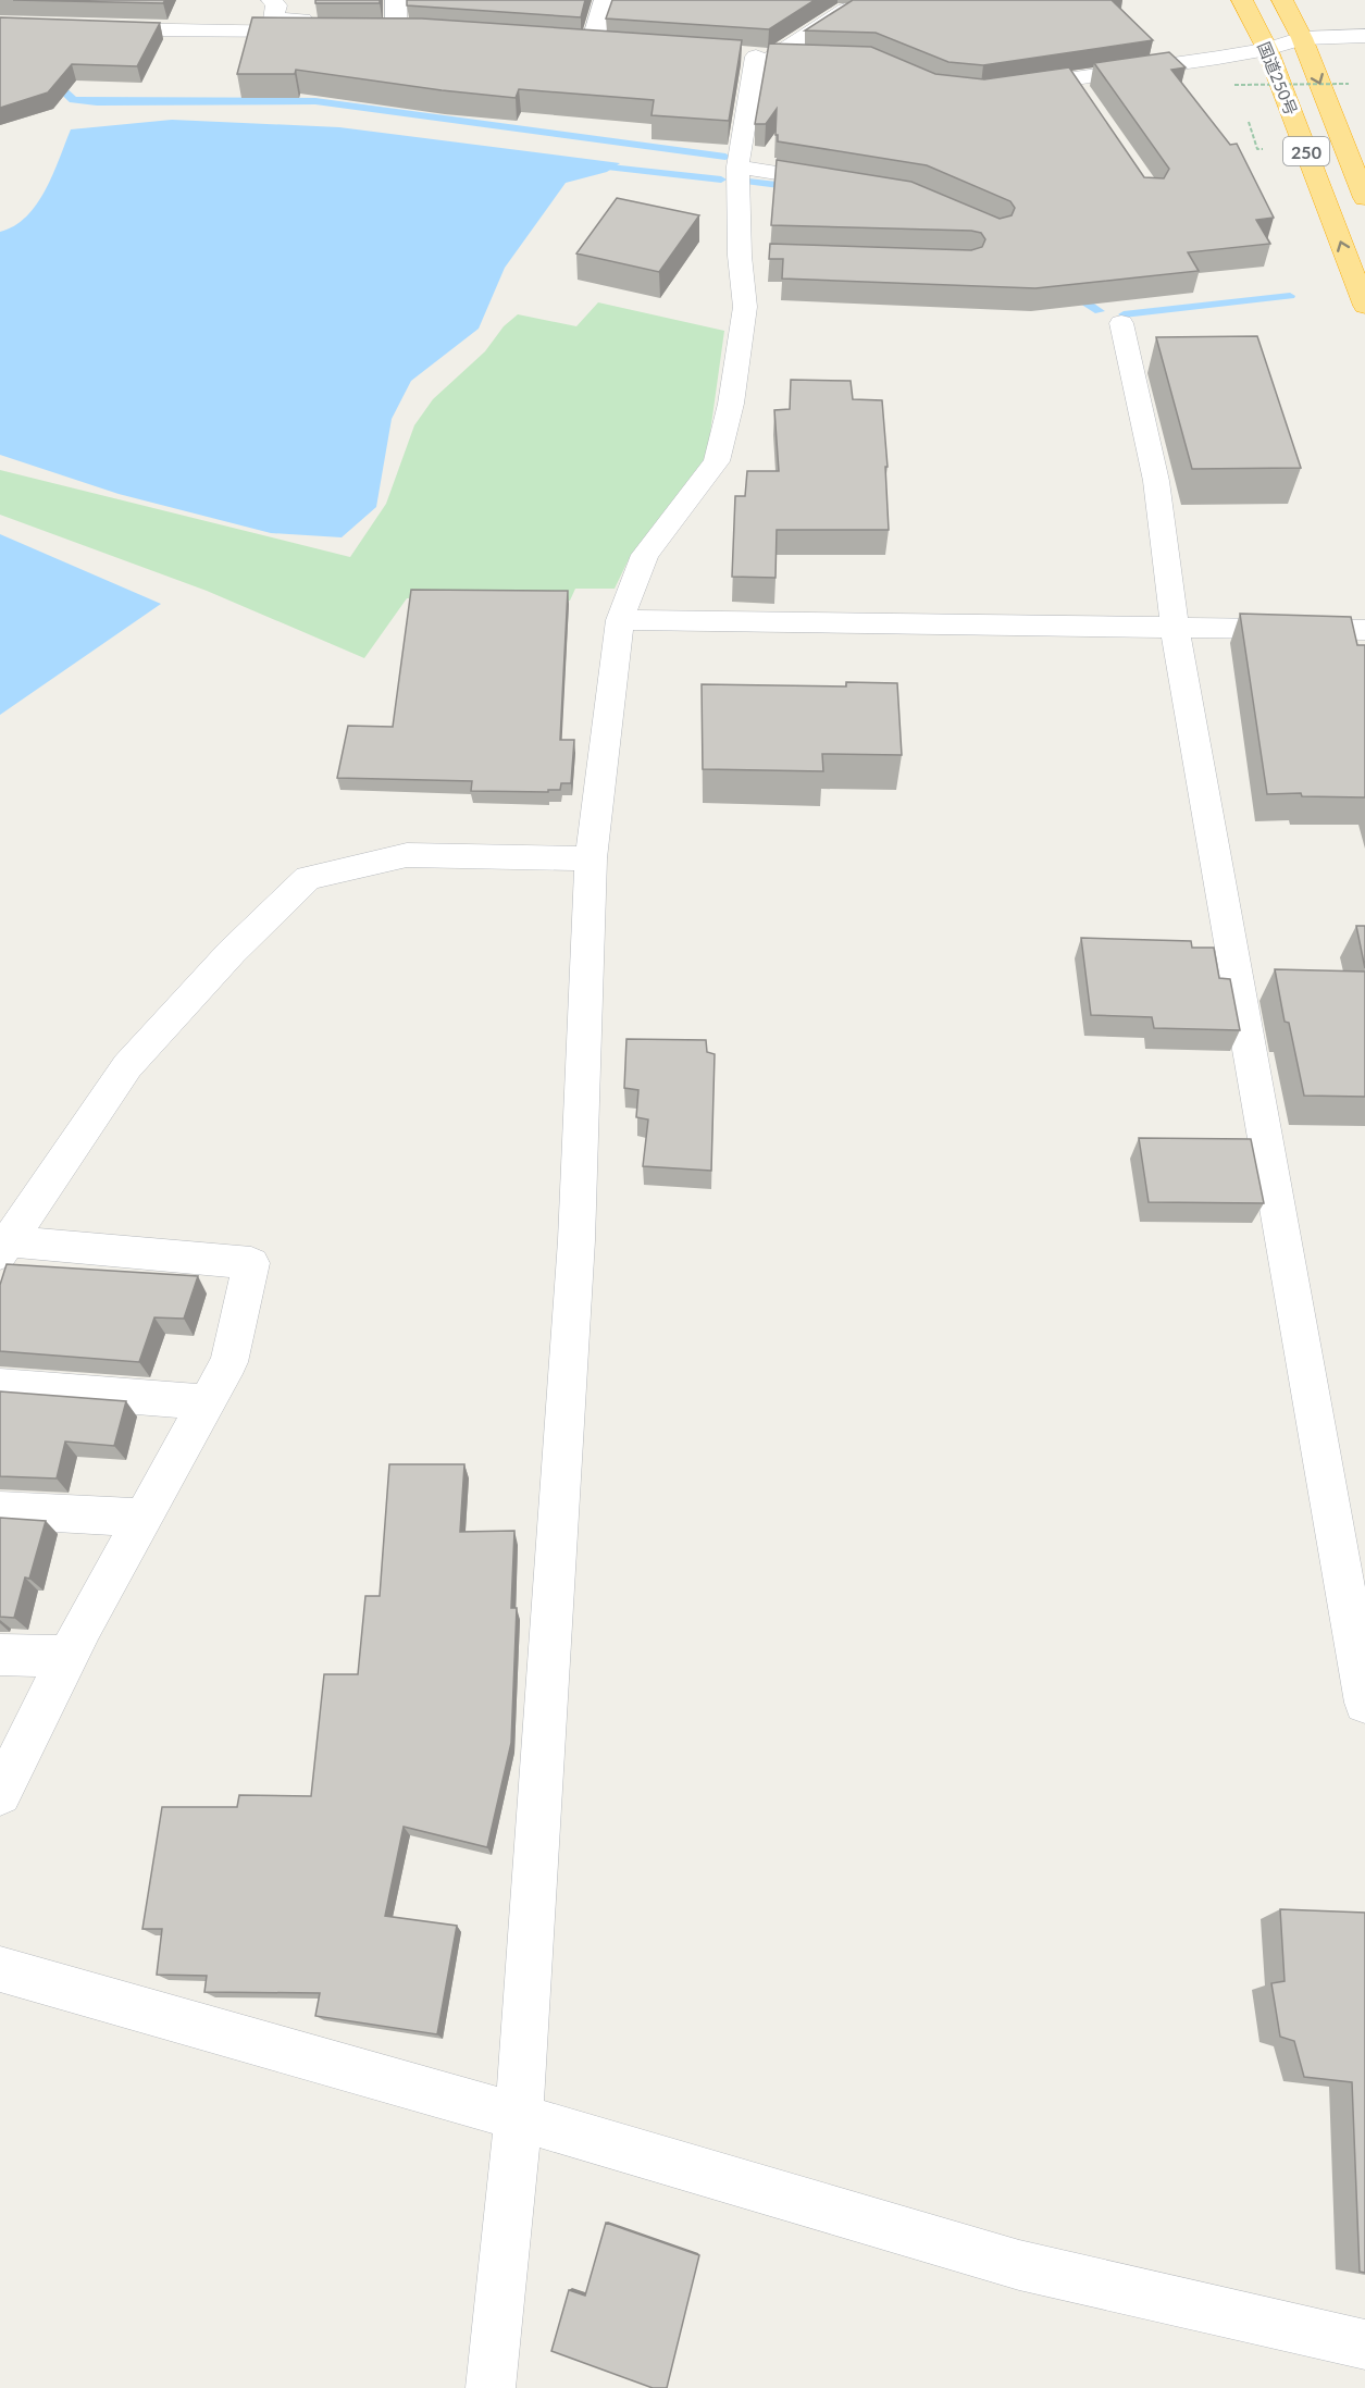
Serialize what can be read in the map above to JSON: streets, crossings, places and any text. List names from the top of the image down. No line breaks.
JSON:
{"streets":{"highway":["国道250号","250"]}}
